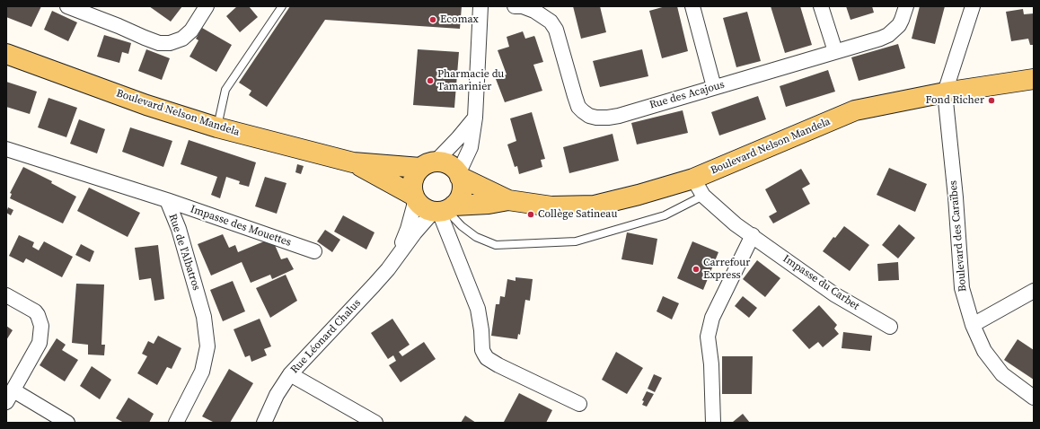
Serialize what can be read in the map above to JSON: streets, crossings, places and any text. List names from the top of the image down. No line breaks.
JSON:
{"streets":{"main road":["Boulevard Nelson Mandela"],"street":["Rue des Acajous","Impasse des Mouettes","Boulevard des Caraïbes","Rue de l'Albatros","Impasse du Carbet","Rue Léonard Chalus"]},"crossings":[["Boulevard Nelson Mandela","Boulevard des Caraïbes"],["Boulevard Nelson Mandela","Impasse du Carbet"],["Boulevard Nelson Mandela","Rue Léonard Chalus"],["Impasse des Mouettes","Rue de l'Albatros"]],"places":["Ecomax","Pharmacie du Tamarinier","Fond Richer","Collège Satineau","Carrefour Express"]}
